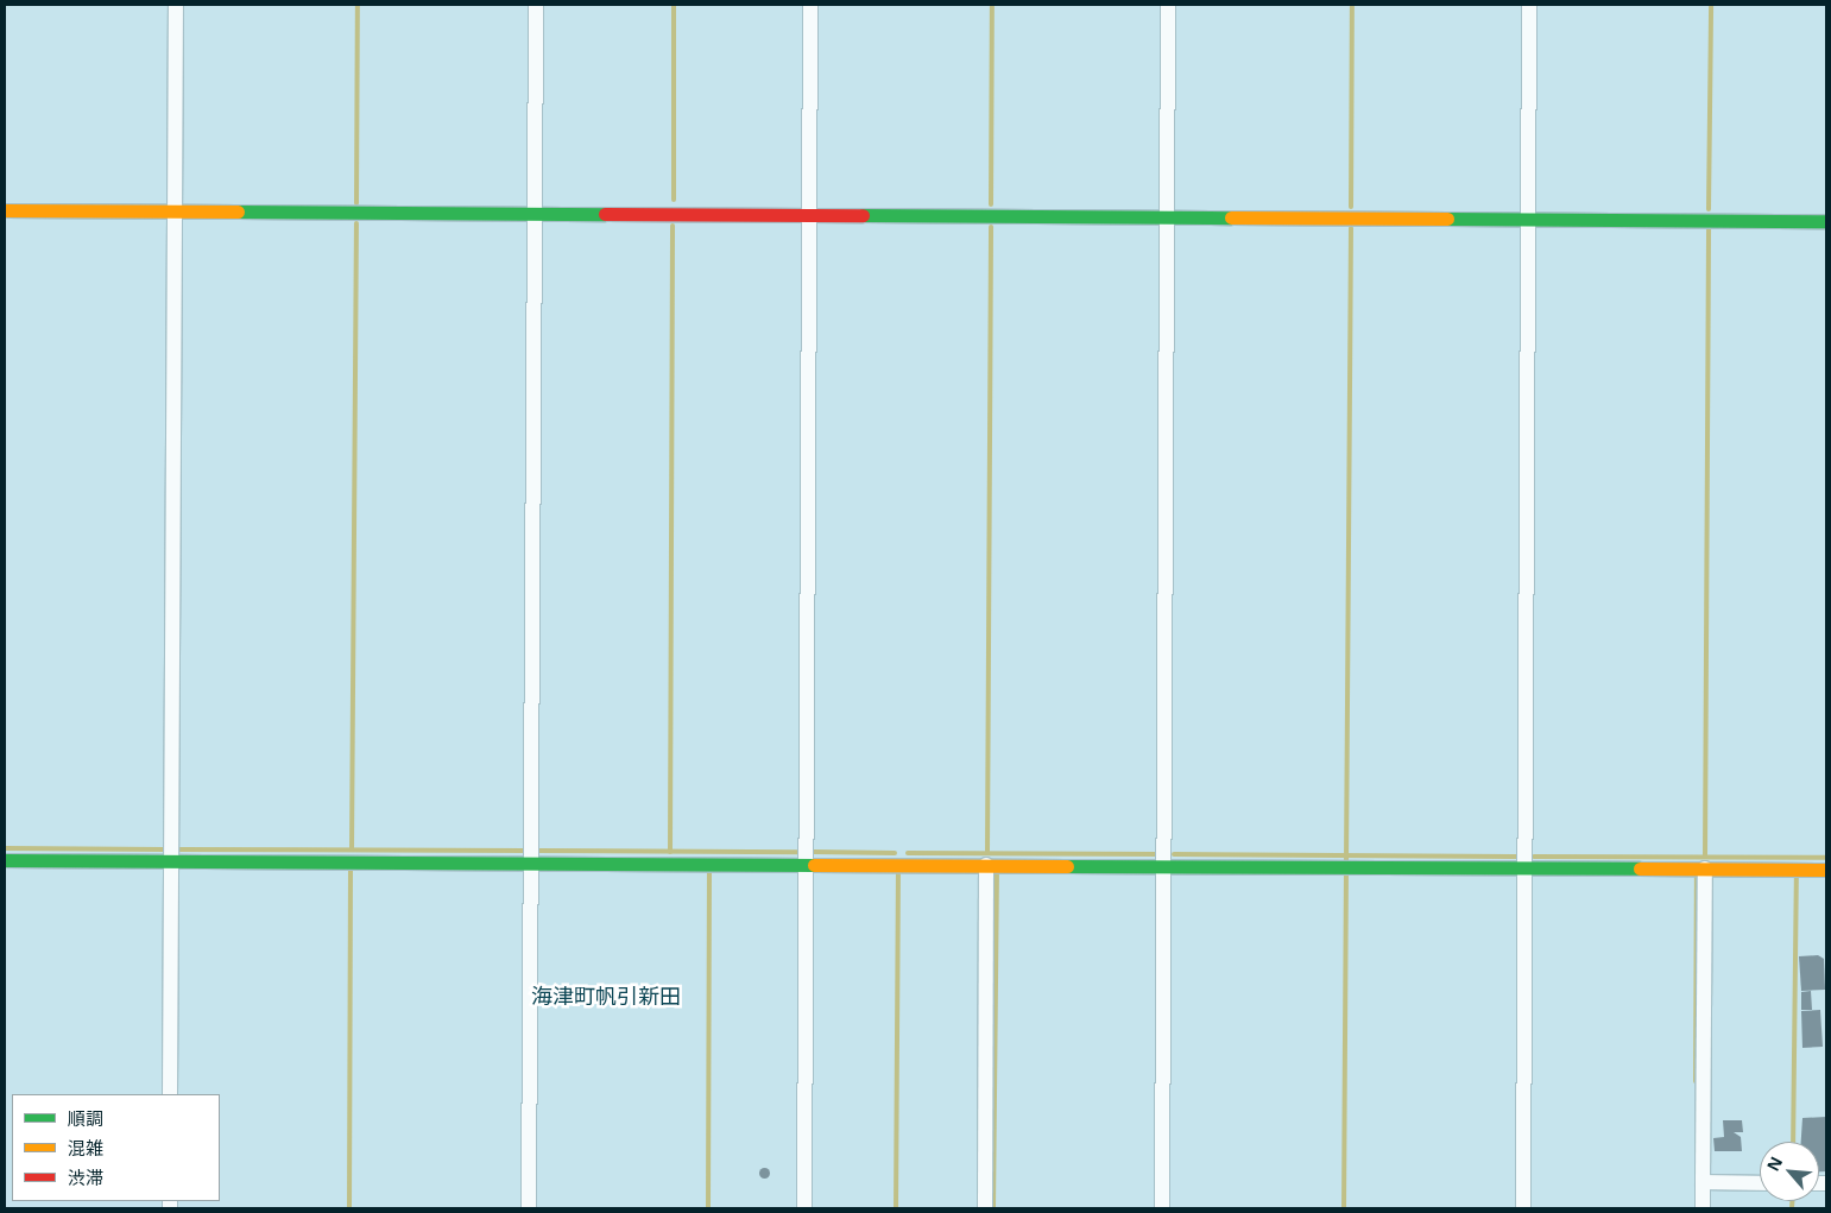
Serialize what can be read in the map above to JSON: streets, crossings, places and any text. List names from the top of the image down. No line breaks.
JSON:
{"districts":["海津町帆引新田"],"legend":["順調","混雑","渋滞"],"north":"top left"}
